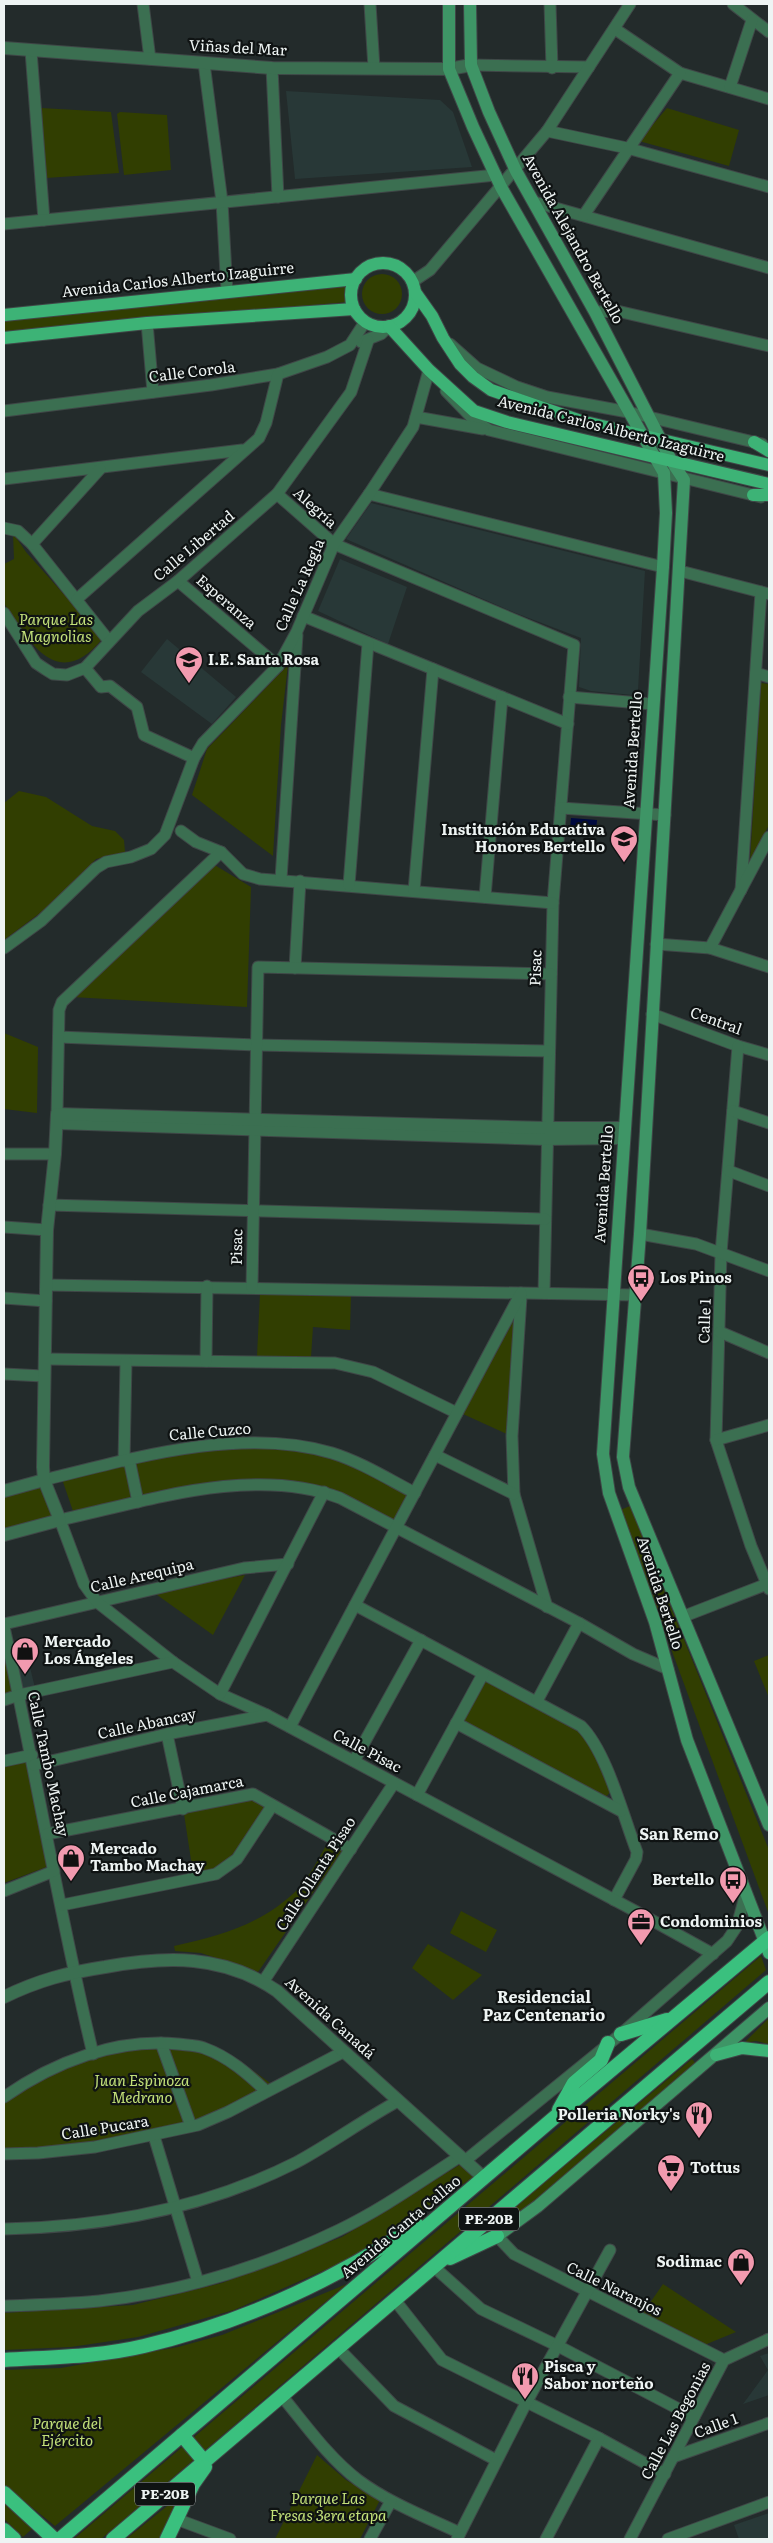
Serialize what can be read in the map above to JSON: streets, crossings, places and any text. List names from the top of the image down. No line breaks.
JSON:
{"streets":{"highway":["PE-20B","Avenida Canta Callao"],"main road":["Avenida Alejandro Bertello","Avenida Carlos Alberto Izaguirre","Avenida Bertello"],"street":["Viñas del Mar","Calle Corola","Alegría","Calle Libertad","Calle La Regla","Esperanza","Pisac","Central","Calle 1","Calle Cuzco","Calle Arequipa","Calle Abancay","Calle Pisac","Calle Tambo Machay","Calle Cajamarca","Calle Ollanta Pisao","Avenida Canadá","Calle Pucara","Calle Naranjos","Calle Las Begonias"]},"crossings":[["Viñas del Mar","Avenida Alejandro Bertello"],["Avenida Alejandro Bertello","Avenida Carlos Alberto Izaguirre"],["Avenida Alejandro Bertello","Avenida Bertello"],["Avenida Carlos Alberto Izaguirre","Calle Corola"],["Avenida Carlos Alberto Izaguirre","Calle La Regla"],["Avenida Carlos Alberto Izaguirre","Avenida Bertello"],["Alegría","Calle Libertad"],["Alegría","Calle La Regla"],["Alegría","Pisac"],["Calle Libertad","Esperanza"],["Calle La Regla","Esperanza"],["Avenida Bertello","Central"],["Avenida Bertello","Avenida Canta Callao"],["Central","Calle 1"],["Calle 1","Calle Las Begonias"],["Calle Arequipa","Calle Pisac"],["Calle Arequipa","Calle Tambo Machay"],["Calle Abancay","Calle Pisac"],["Calle Abancay","Calle Tambo Machay"],["Calle Pisac","Calle Ollanta Pisao"],["Calle Pisac","Avenida Canta Callao"],["Calle Tambo Machay","Calle Cajamarca"],["Calle Tambo Machay","Avenida Canadá"],["Calle Cajamarca","Calle Ollanta Pisao"],["Calle Ollanta Pisao","Avenida Canadá"],["Avenida Canadá","Calle Pucara"],["Avenida Canadá","Avenida Canta Callao"],["Calle Naranjos","Calle Las Begonias"]],"districts":["San Remo","Residencial Paz Centenario"],"parks":["Parque Las Magnolias","Juan Espinoza Medrano","Parque del Ejército","Parque Las Fresas 3era etapa"],"places":{"school or university":["I.E. Santa Rosa","Institución Educativa Honores Bertello"],"bus stop":["Los Pinos","Bertello"],"shop":["Mercado Los Ángeles","Mercado Tambo Machay","Sodimac"],"office":["Condominios"],"restaurant":["Polleria Norky's","Pisca y Sabor norteňo"],"supermarket":["Tottus"]}}
